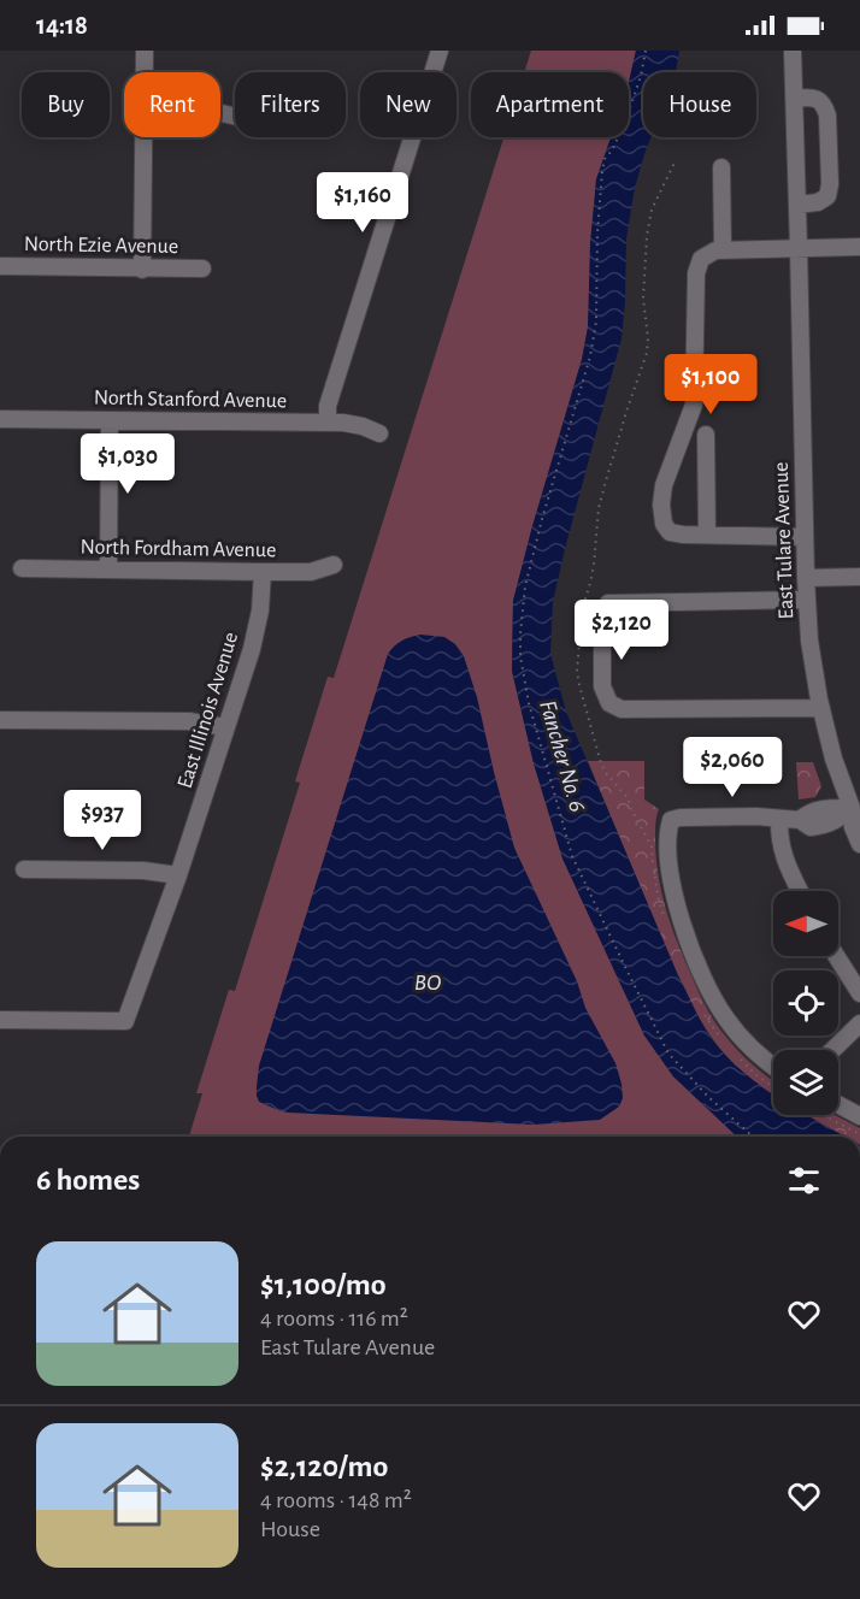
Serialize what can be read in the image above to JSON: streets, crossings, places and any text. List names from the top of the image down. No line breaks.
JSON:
{"streets":{"street":["North Ezie Avenue","North Stanford Avenue","East Tulare Avenue","North Fordham Avenue","East Illinois Avenue"]},"crossings":[["North Fordham Avenue","East Illinois Avenue"]],"water":["Fancher No. 6","BO"],"north":"left","page":{"status":"14:18","chip":["Buy","Rent","Filters","New","Apartment","House"],"price":["$1,160","$1,100","$1,030","$2,120","$2,060","$937"],"heading":"6 homes","list":[{"name":"$1,100/mo","note":"4 rooms · 116 m² · East Tulare Avenue"},{"name":"$2,120/mo","note":"4 rooms · 148 m² · House"}]}}
